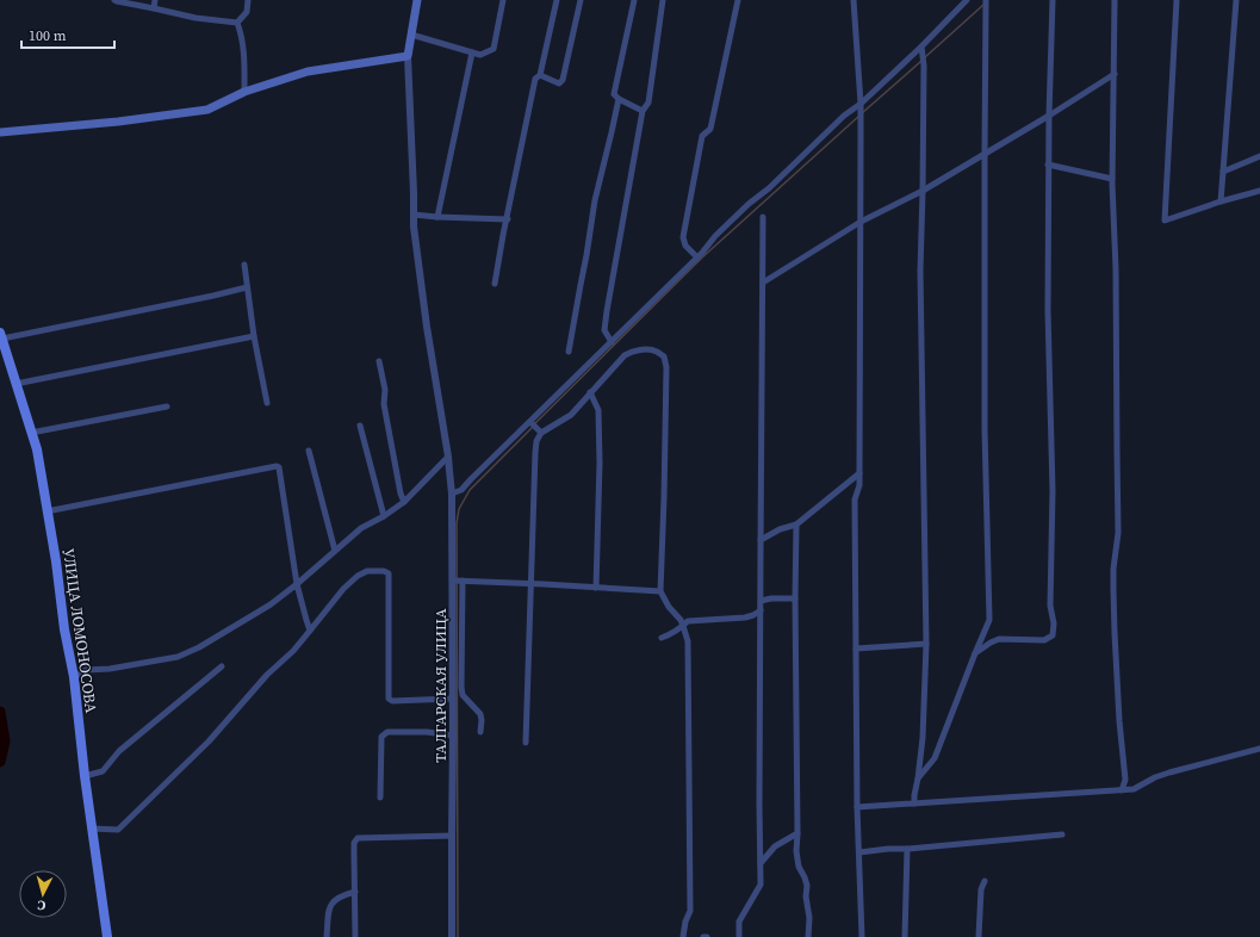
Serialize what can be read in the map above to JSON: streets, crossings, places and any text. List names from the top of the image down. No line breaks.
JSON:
{"streets":{"main road":["УЛИЦА ЛОМОНОСОВА"],"street":["ТАЛГАРСКАЯ УЛИЦА"]},"scale_bar":"100 m","north":"bottom"}
